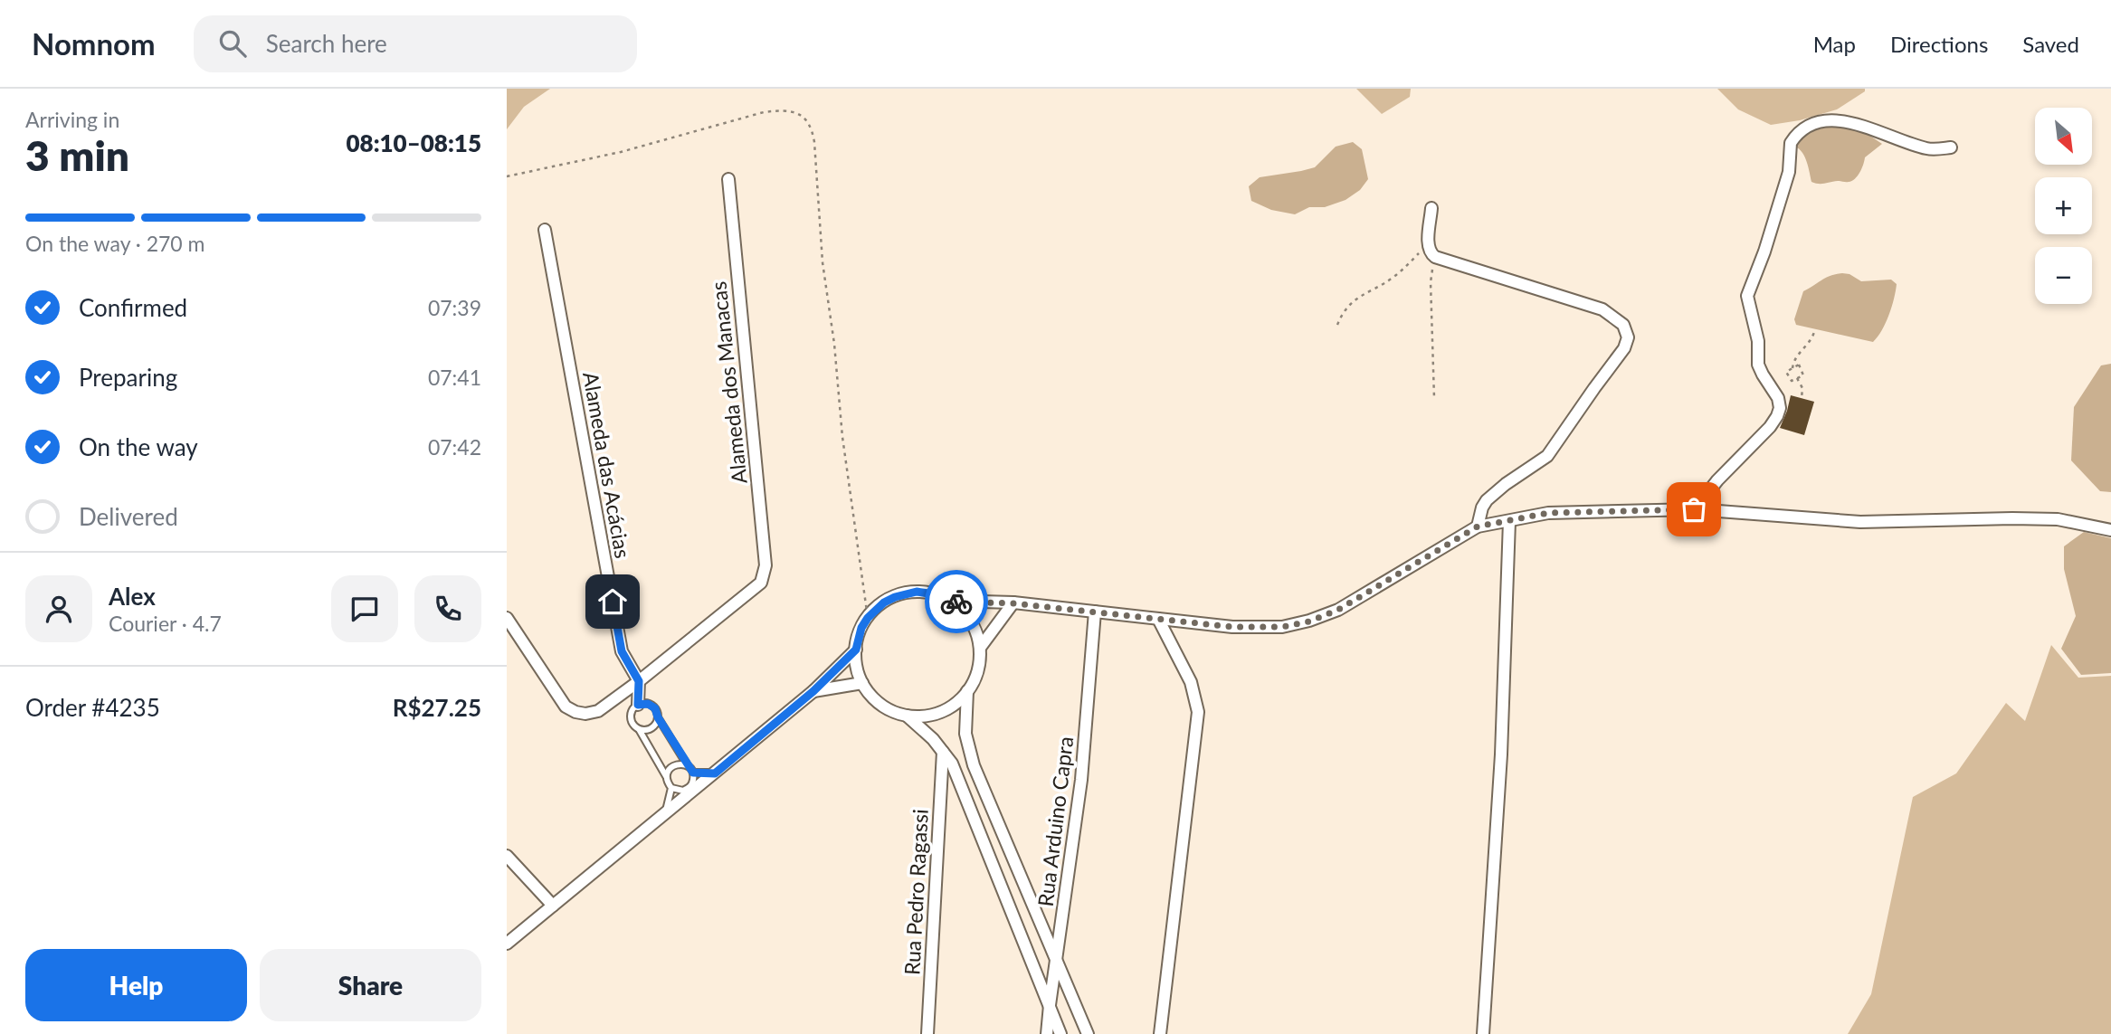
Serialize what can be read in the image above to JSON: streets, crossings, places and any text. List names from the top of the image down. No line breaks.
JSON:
{"streets":{"street":["Alameda dos Manacas","Alameda das Acácias","Rua Arduino Capra","Rua Pedro Ragassi"]},"crossings":[["Alameda dos Manacas","Alameda das Acácias"]],"north":"bottom right","page":{"header":"Nomnom","search":"Search here","nav":["Map","Directions","Saved"],"heading":["3 min","Arriving in","08:10–08:15"],"panel":["Alex","Courier · 4.7","Order #4235","R$27.25"],"map_buttons":["+","−"],"bar":"On the way · 270 m","list":[["Confirmed","07:39"],["Preparing","07:41"],["On the way","07:42"],"Delivered"],"buttons":["Help","Share"]}}
